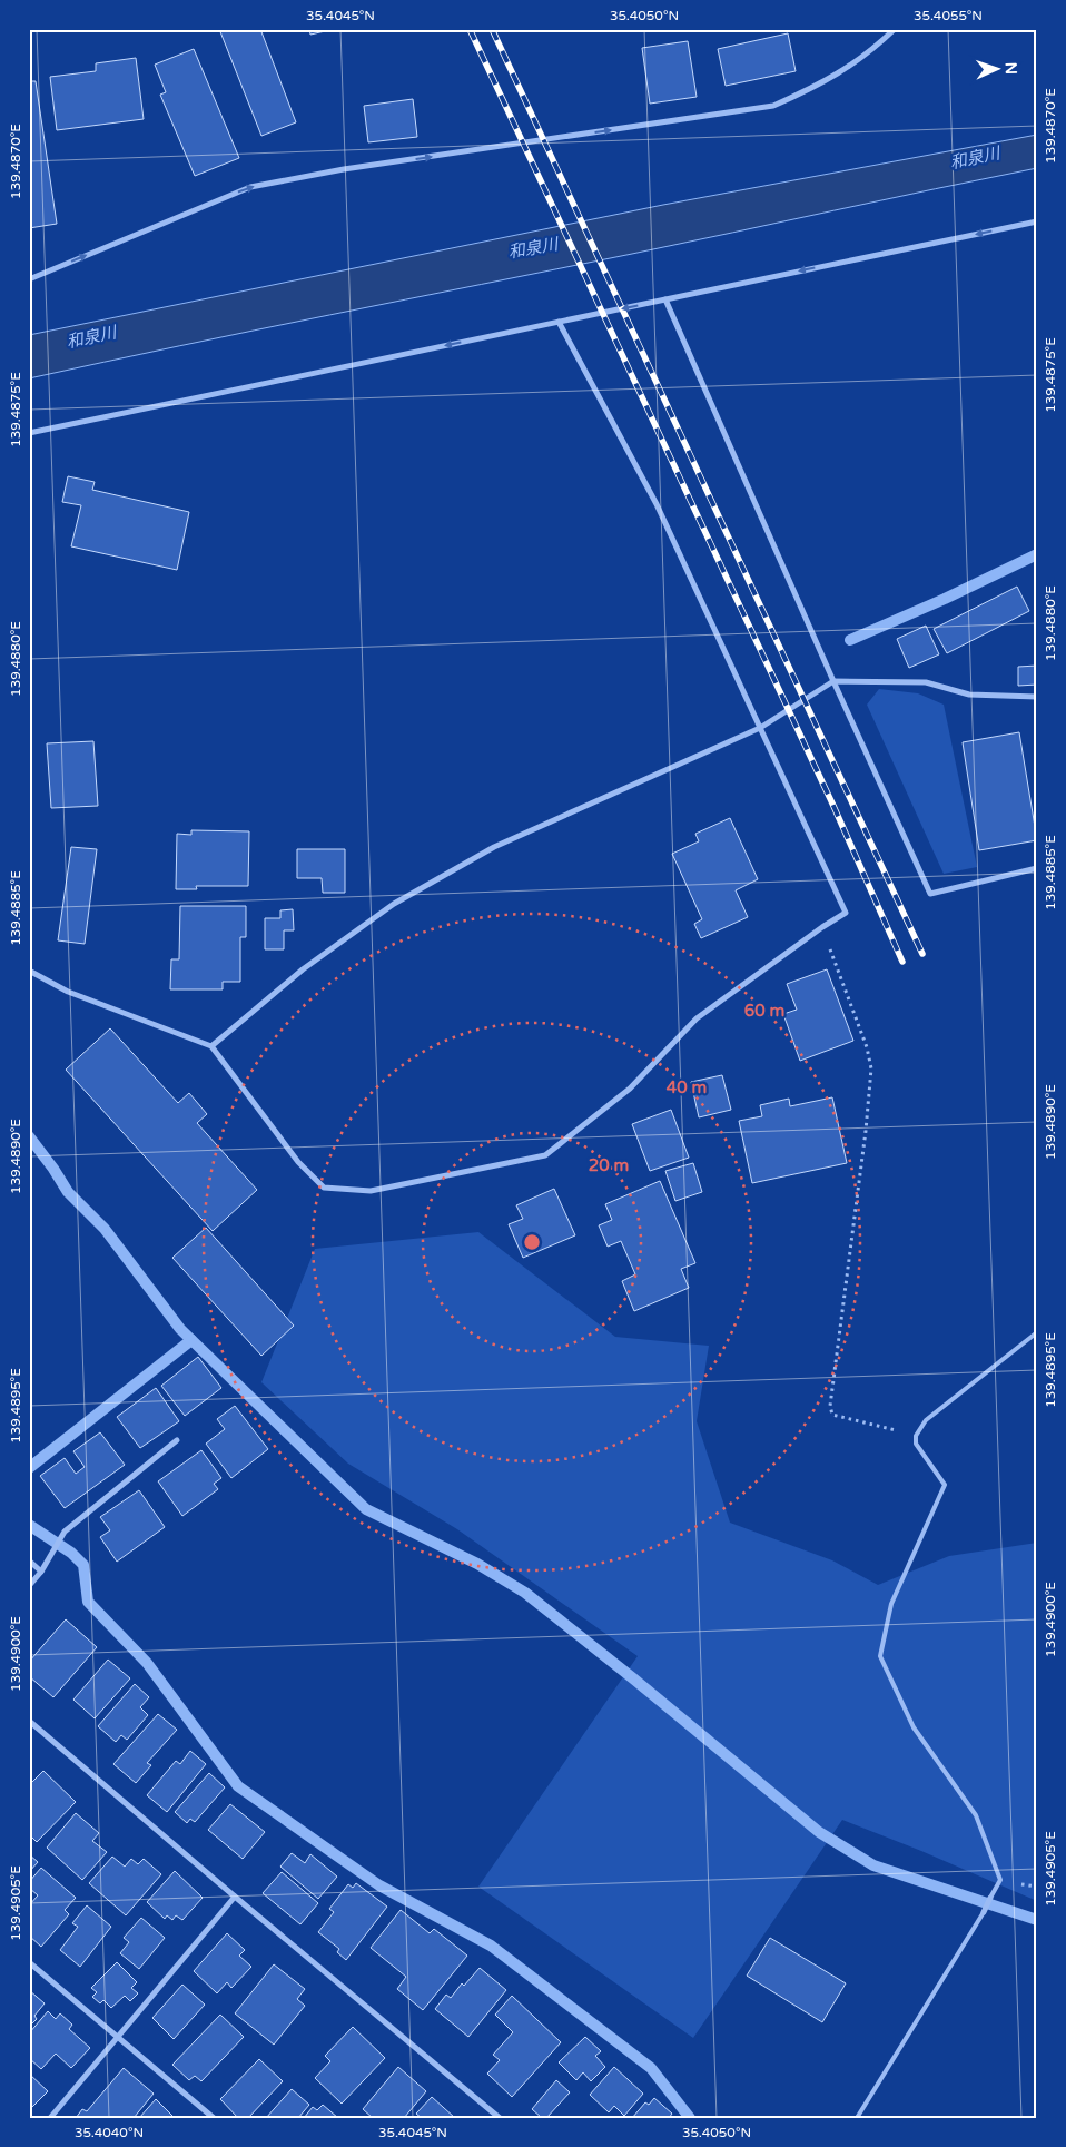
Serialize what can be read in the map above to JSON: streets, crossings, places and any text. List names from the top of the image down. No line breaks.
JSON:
{"water":["和泉川"],"north":"right","coordinates":["35.4045°N","35.4050°N","35.4055°N","139.4870°E","139.4875°E","139.4880°E","139.4885°E","139.4890°E","139.4895°E","139.4900°E","139.4905°E","35.4040°N"],"rings":["60 m","40 m","20 m"]}
